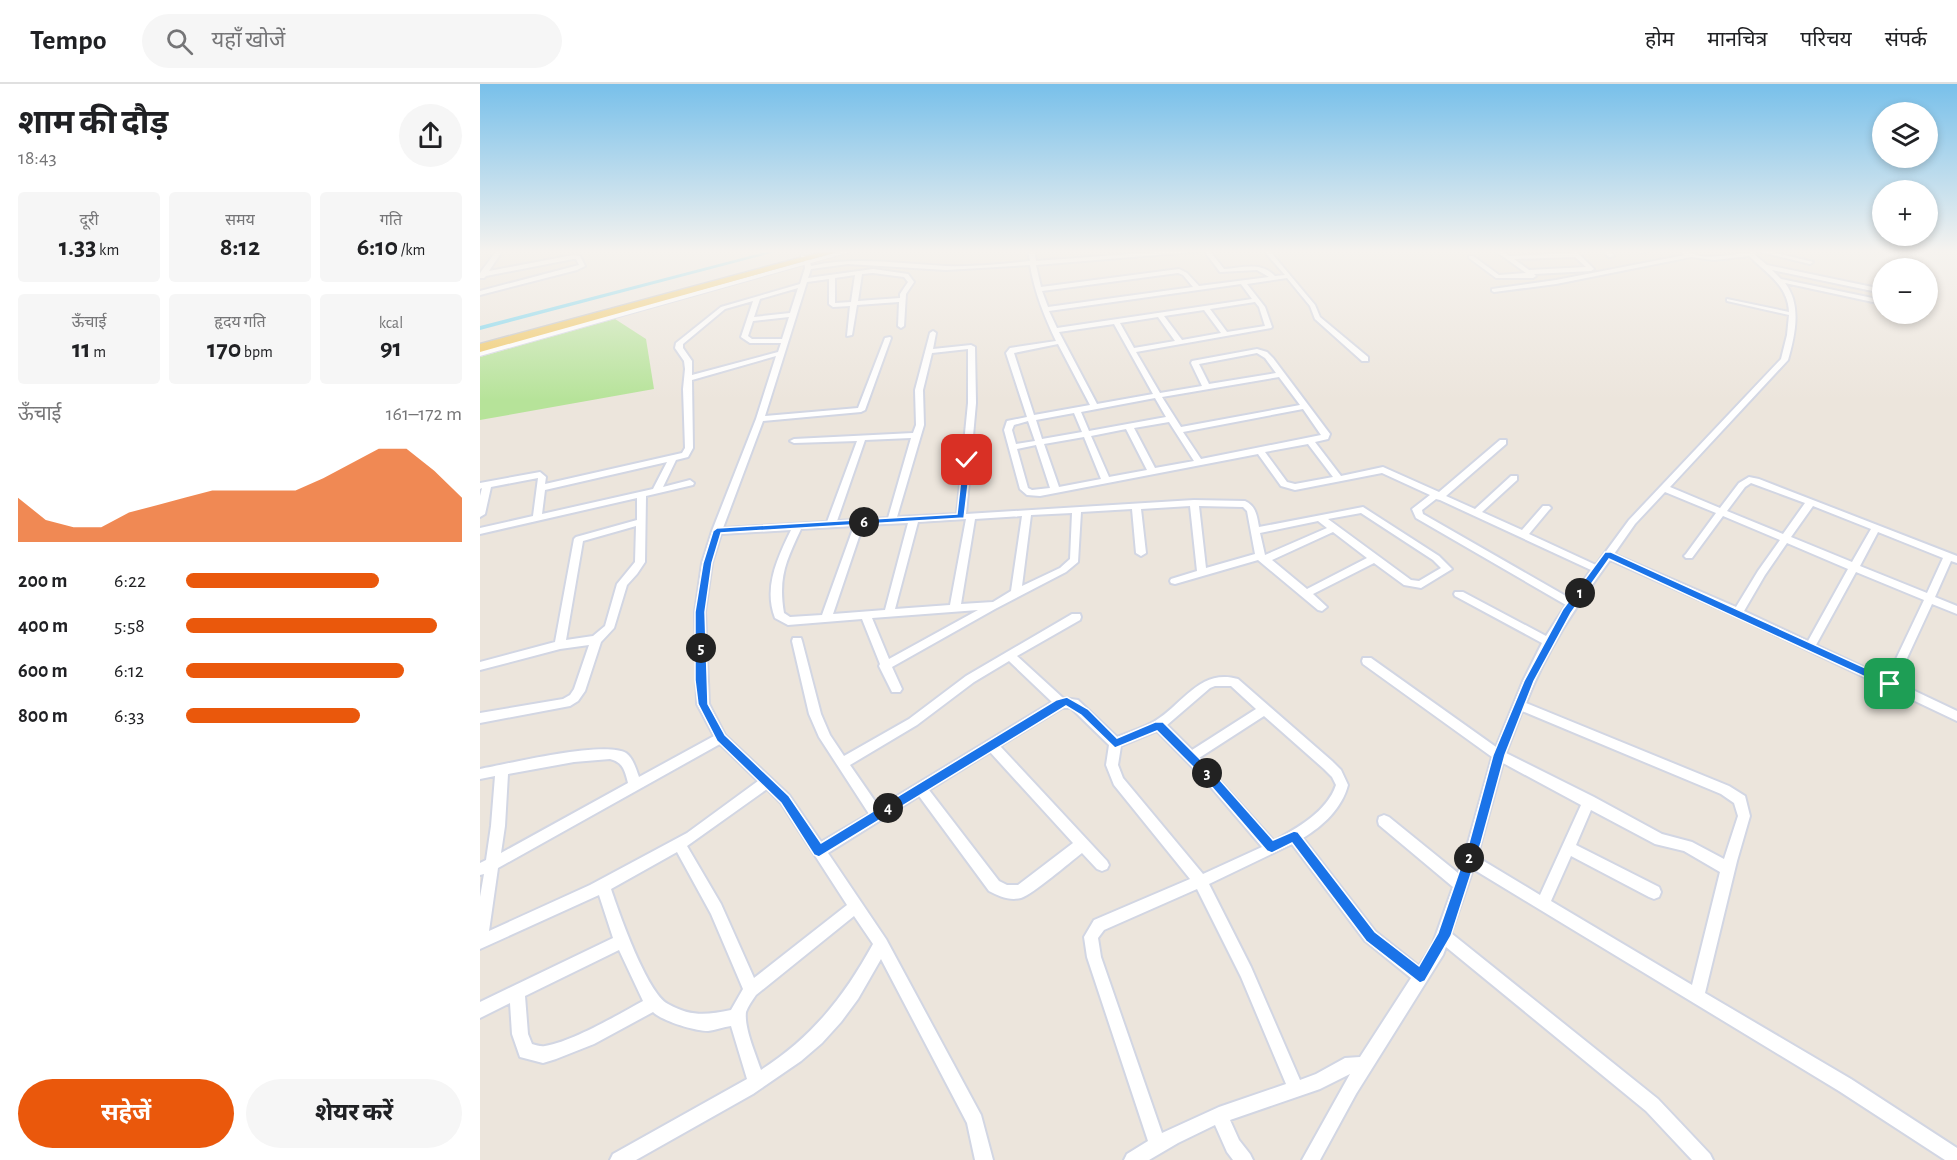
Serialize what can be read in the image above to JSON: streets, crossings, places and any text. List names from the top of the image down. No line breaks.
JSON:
{"page":{"header":"Tempo","search":"यहाँ खोजें","nav":["होम","मानचित्र","परिचय","संपर्क"],"heading":["शाम की दौड़","18:43"],"map_buttons":["+","−"],"stats":[["दूरी","1.33 km"],["समय","8:12"],["गति","6:10 /km"],["ऊँचाई","11 m"],["हृदय गति","170 bpm"],["kcal","91"]],"chart":["ऊँचाई","161–172 m"],"pins":["6","1","5","3","4","2"],"list":[{"name":"200 m","note":"6:22"},{"name":"400 m","note":"5:58"},{"name":"600 m","note":"6:12"},{"name":"800 m","note":"6:33"}],"buttons":["सहेजें","शेयर करें"]}}
